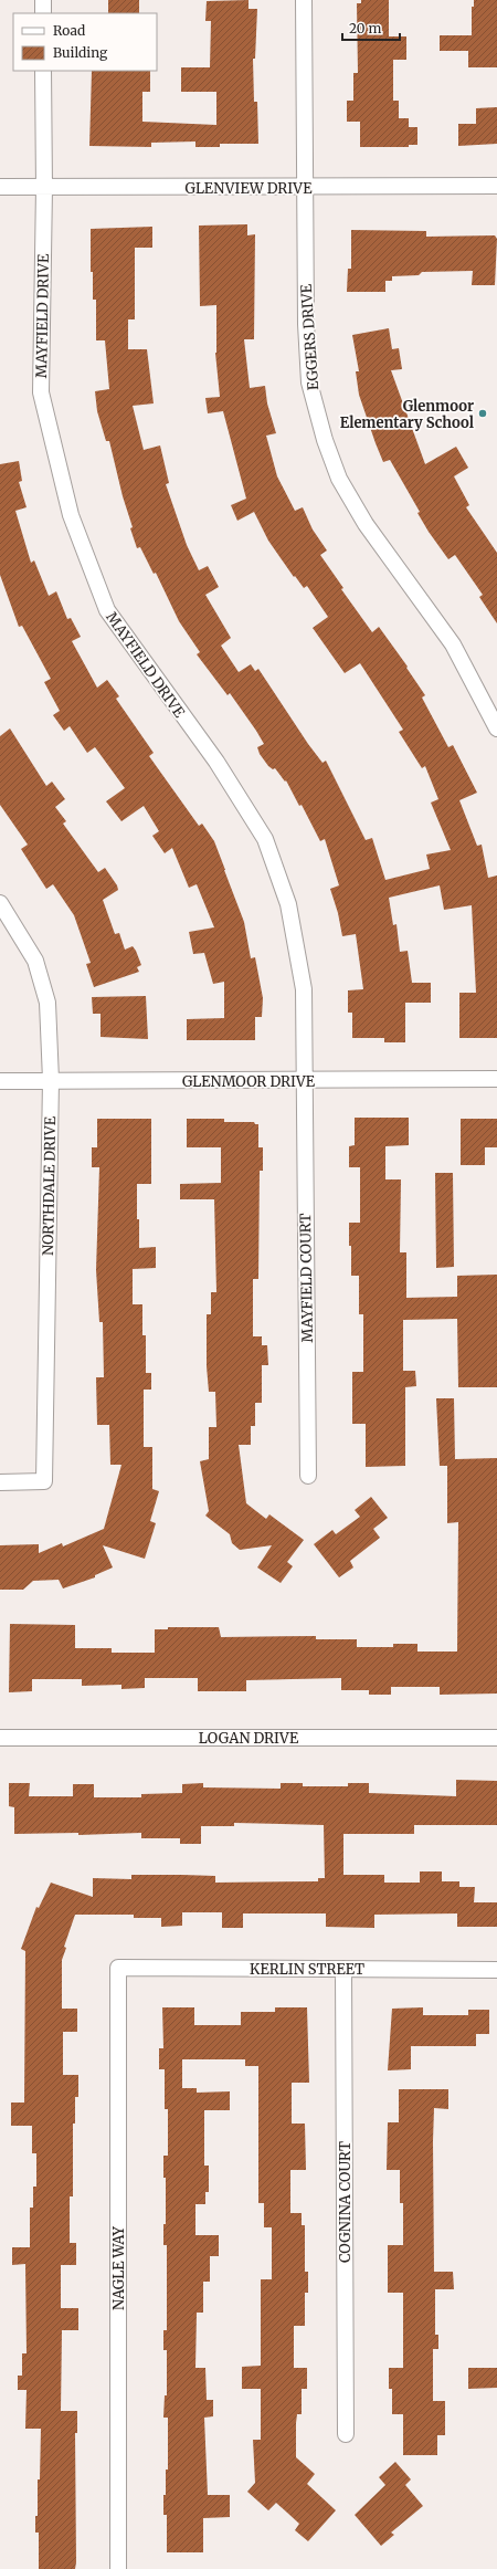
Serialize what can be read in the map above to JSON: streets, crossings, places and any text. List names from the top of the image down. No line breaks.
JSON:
{"streets":{"street":["GLENVIEW DRIVE","MAYFIELD DRIVE","EGGERS DRIVE","GLENMOOR DRIVE","NORTHDALE DRIVE","MAYFIELD COURT","LOGAN DRIVE","KERLIN STREET","COGNINA COURT","NAGLE WAY"]},"crossings":[["GLENVIEW DRIVE","MAYFIELD DRIVE"],["GLENVIEW DRIVE","EGGERS DRIVE"],["MAYFIELD DRIVE","GLENMOOR DRIVE"],["MAYFIELD DRIVE","MAYFIELD COURT"],["GLENMOOR DRIVE","NORTHDALE DRIVE"],["GLENMOOR DRIVE","MAYFIELD COURT"],["KERLIN STREET","COGNINA COURT"],["KERLIN STREET","NAGLE WAY"]],"places":["Glenmoor Elementary School"],"legend":["Road","Building"],"scale_bar":"20 m"}
